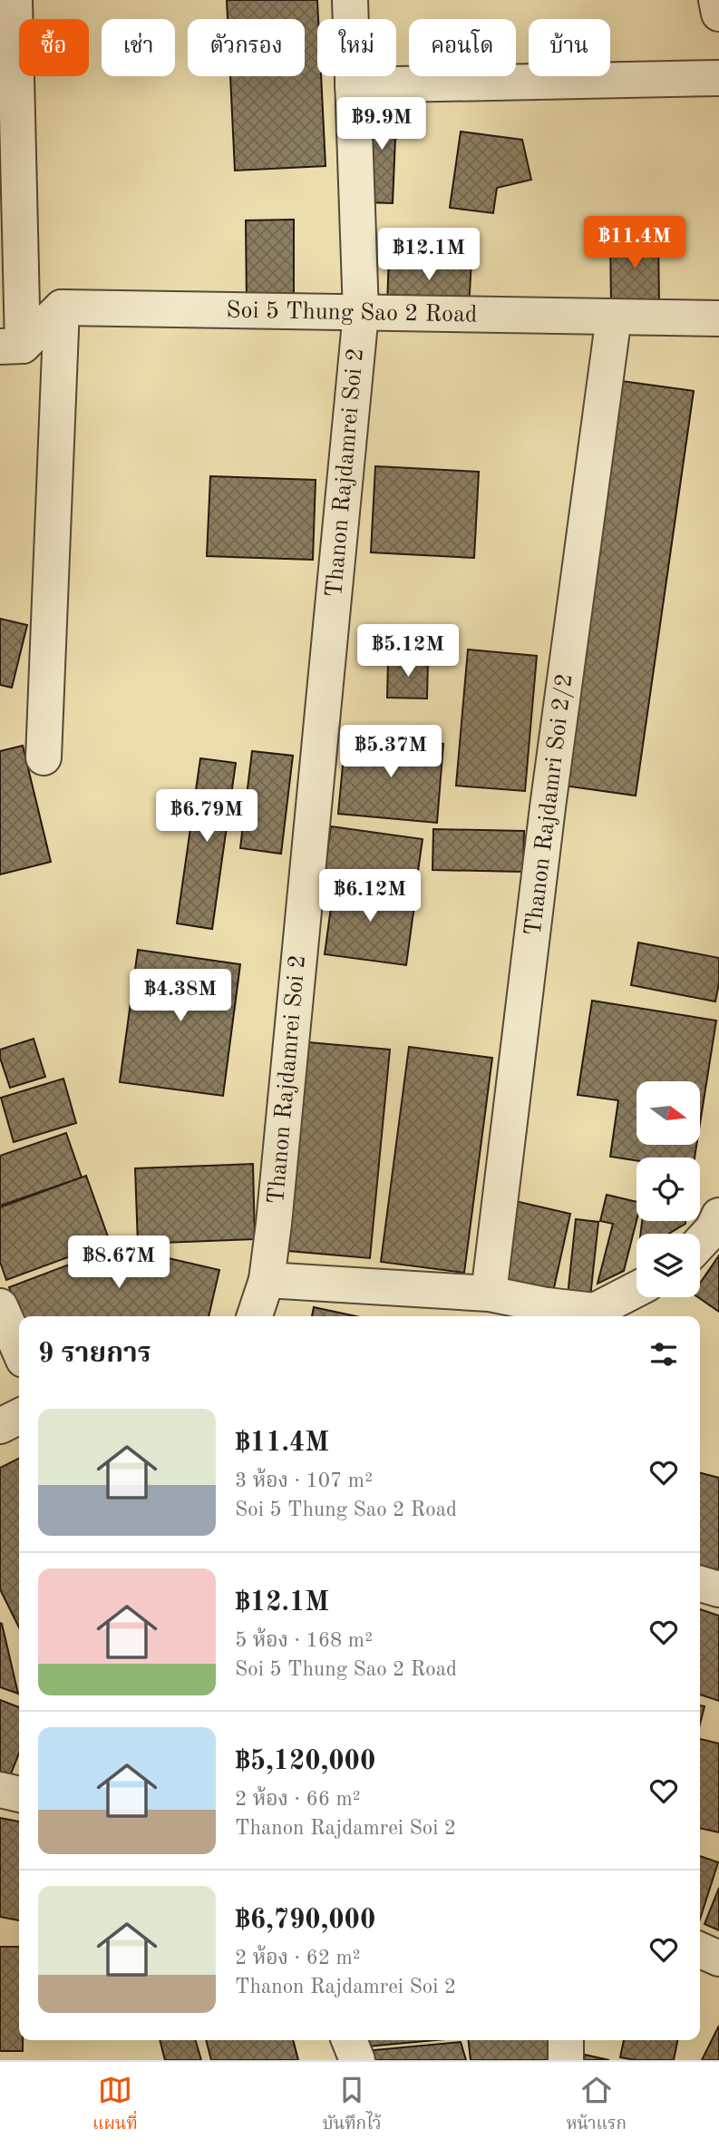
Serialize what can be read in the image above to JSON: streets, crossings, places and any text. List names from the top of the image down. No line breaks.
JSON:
{"streets":{"street":["Soi 5 Thung Sao 2 Road","Thanon Rajdamrei Soi 2","Thanon Rajdamri Soi 2/2"]},"crossings":[["Soi 5 Thung Sao 2 Road","Thanon Rajdamrei Soi 2"],["Soi 5 Thung Sao 2 Road","Thanon Rajdamri Soi 2/2"]],"north":"right","page":{"chip":["ซื้อ","เช่า","ตัวกรอง","ใหม่","คอนโด","บ้าน"],"price":["฿9.9M","฿11.4M","฿12.1M","฿5.12M","฿5.37M","฿6.79M","฿6.12M","฿4.38M","฿8.67M"],"heading":"9 รายการ","list":[{"name":"฿11.4M","note":"3 ห้อง · 107 m² · Soi 5 Thung Sao 2 Road"},{"name":"฿12.1M","note":"5 ห้อง · 168 m² · Soi 5 Thung Sao 2 Road"},{"name":"฿5,120,000","note":"2 ห้อง · 66 m² · Thanon Rajdamrei Soi 2"},{"name":"฿6,790,000","note":"2 ห้อง · 62 m² · Thanon Rajdamrei Soi 2"}],"tabs":["แผนที่","บันทึกไว้","หน้าแรก"]}}
